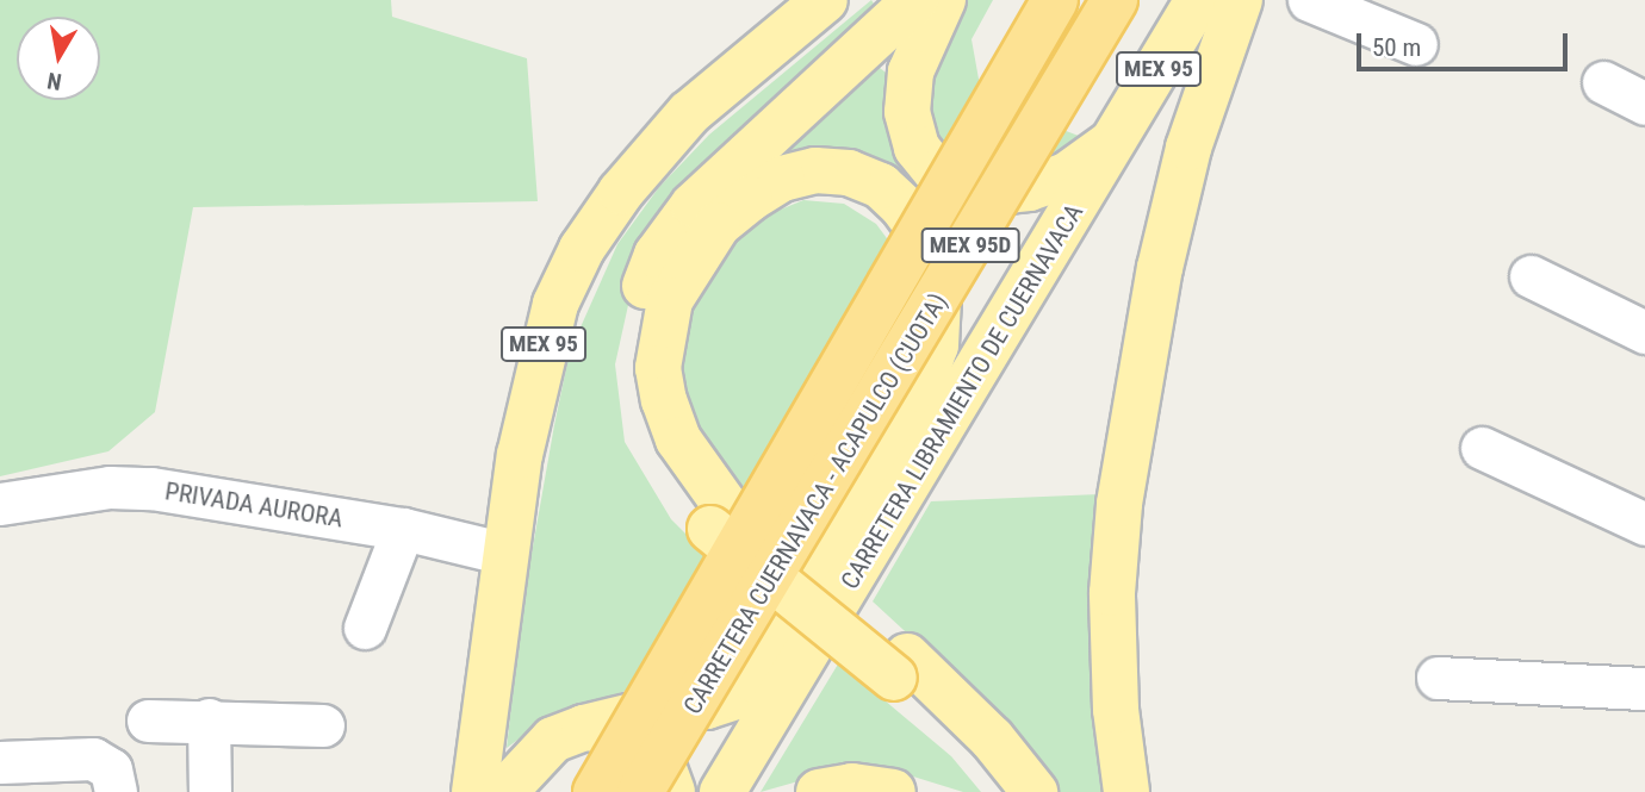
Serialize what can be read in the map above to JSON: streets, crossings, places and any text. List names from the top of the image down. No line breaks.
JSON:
{"streets":{"highway":["MEX 95D","CARRETERA CUERNAVACA - ACAPULCO (CUOTA)"],"main road":["MEX 95","CARRETERA LIBRAMIENTO DE CUERNAVACA"],"street":["PRIVADA AURORA"]},"crossings":[["MEX 95","PRIVADA AURORA"]],"scale_bar":"50 m","north":"bottom"}
